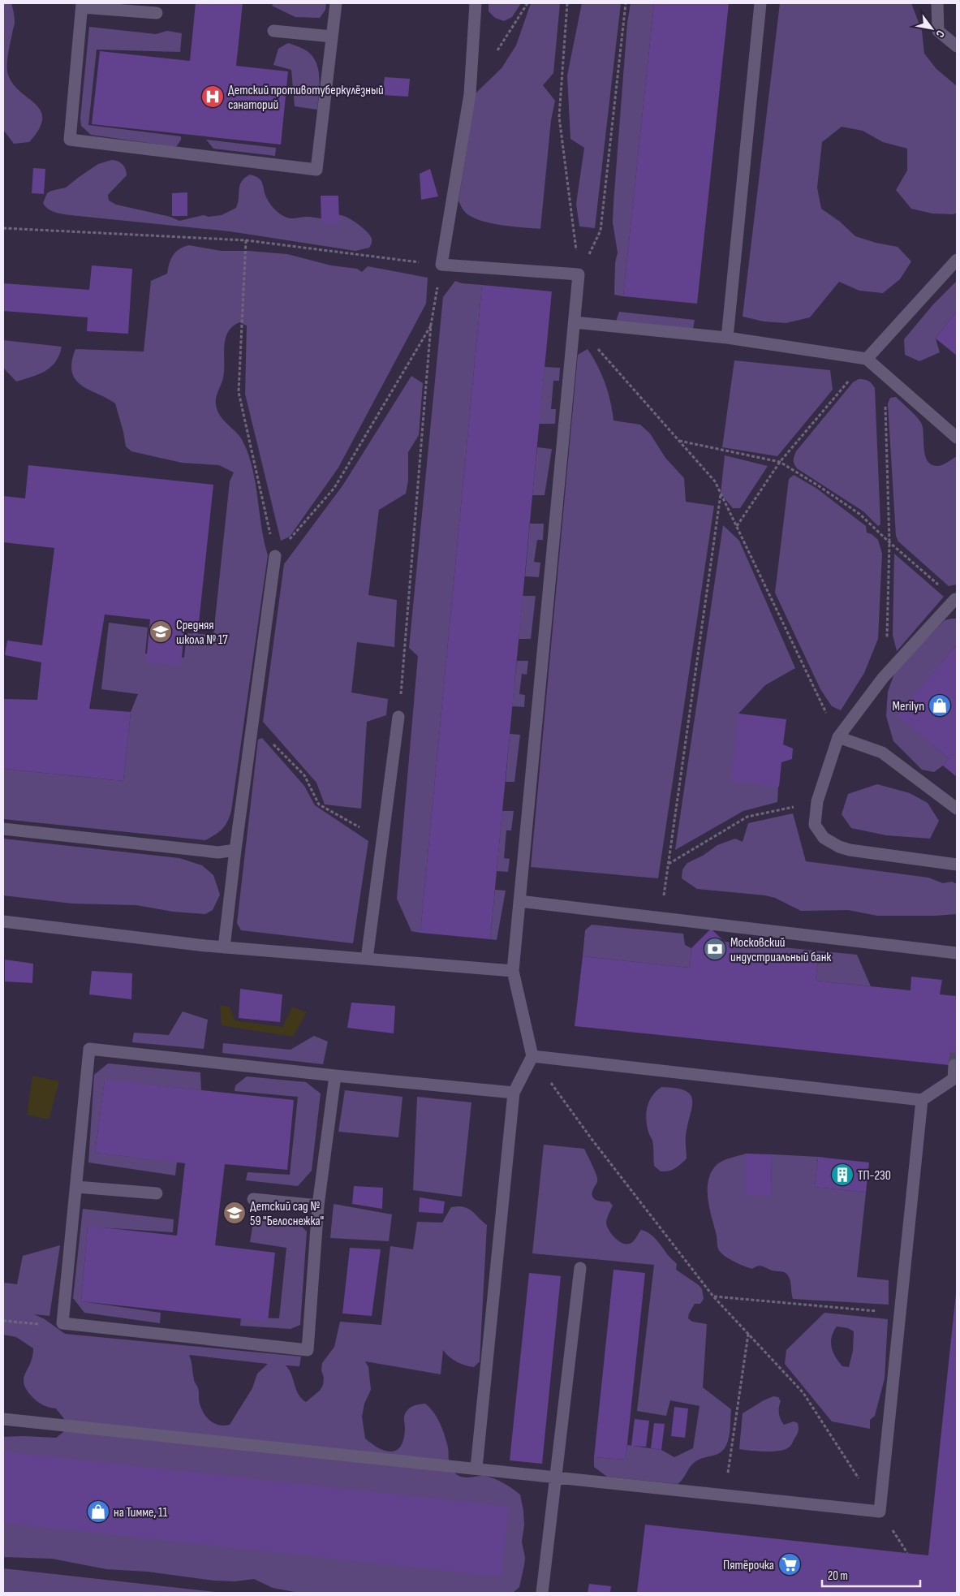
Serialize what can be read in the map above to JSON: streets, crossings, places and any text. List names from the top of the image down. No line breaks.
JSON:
{"places":{"hospital":["Детский противотуберкулёзный санаторий"],"school or university":["Средняя школа № 17","Детский сад № 59 \"Белоснежка\""],"shop":["Merilyn","на Тимме, 11"],"bank":["Московский индустриальный банк"],"building":["ТП-230"],"supermarket":["Пятёрочка"]},"scale_bar":"20 m","north":"bottom right"}
